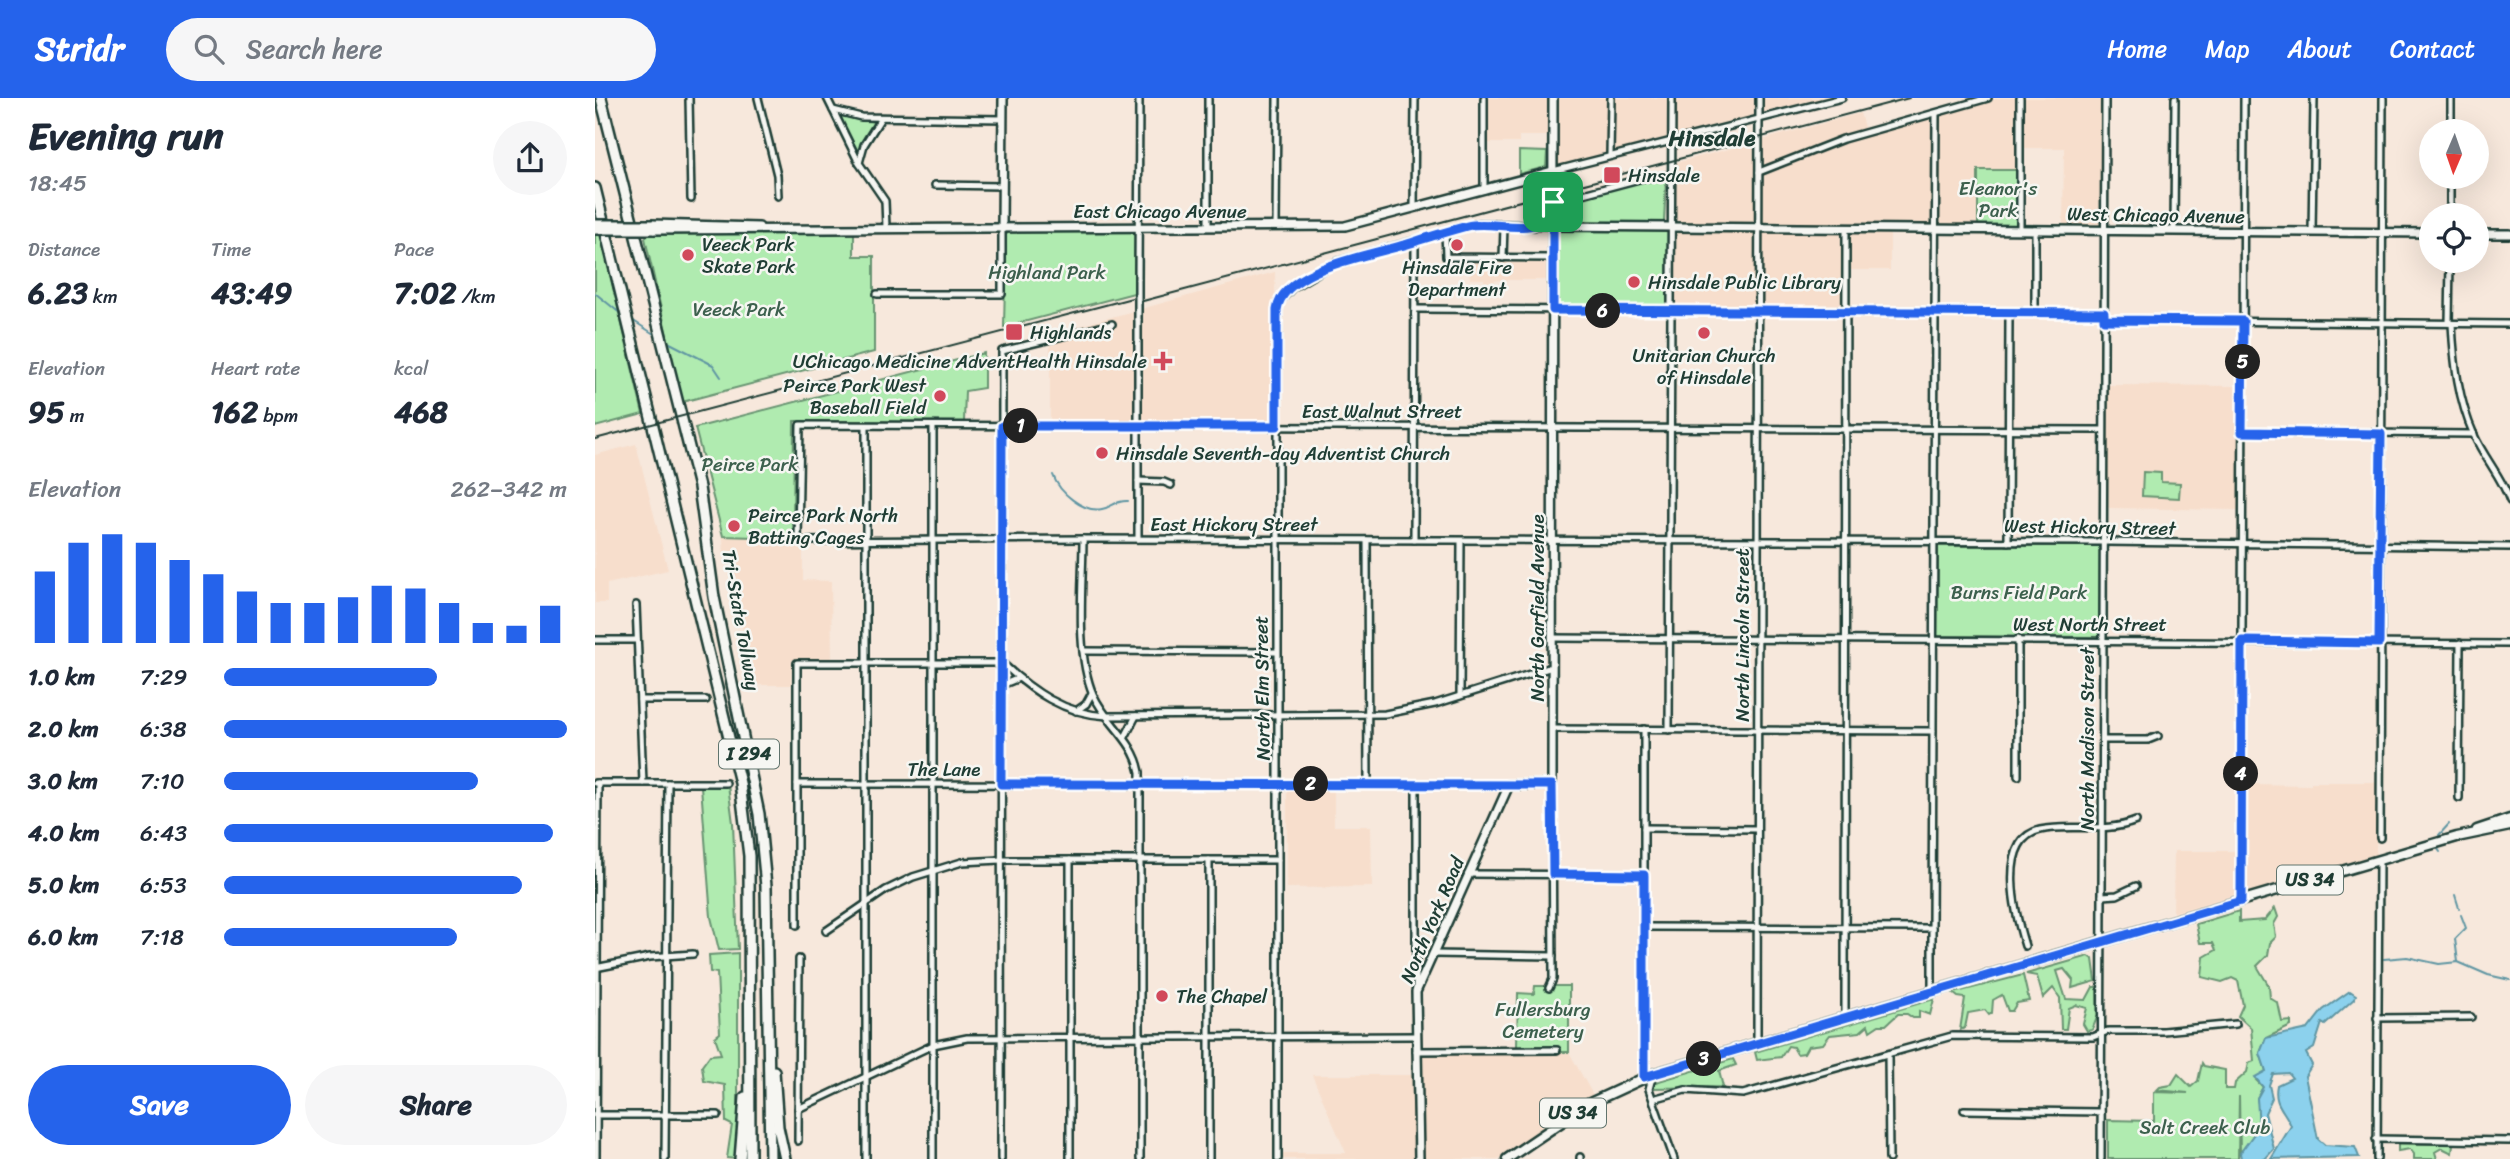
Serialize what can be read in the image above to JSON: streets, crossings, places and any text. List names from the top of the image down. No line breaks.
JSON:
{"streets":{"highway":["Tri-State Tollway","I 294"],"main road":["East Chicago Avenue","West Chicago Avenue","North Garfield Avenue","The Lane","US 34","North York Road"],"street":["East Walnut Street","East Hickory Street","West Hickory Street","West North Street","North Lincoln Street","North Elm Street","North Madison Street"]},"crossings":[["East Chicago Avenue","North Garfield Avenue"],["West Chicago Avenue","North Lincoln Street"],["West Chicago Avenue","North Madison Street"],["East Walnut Street","East Hickory Street"],["East Walnut Street","North Garfield Avenue"],["East Walnut Street","North Lincoln Street"],["East Walnut Street","North Elm Street"],["East Walnut Street","North Madison Street"],["East Hickory Street","West Hickory Street"],["East Hickory Street","North Garfield Avenue"],["East Hickory Street","North Elm Street"],["West Hickory Street","North Lincoln Street"],["West Hickory Street","North Madison Street"],["North Garfield Avenue","West North Street"],["North Garfield Avenue","North Elm Street"],["North Garfield Avenue","The Lane"],["West North Street","North Lincoln Street"],["West North Street","North Madison Street"],["North Lincoln Street","US 34"],["North Elm Street","The Lane"],["North Madison Street","US 34"],["The Lane","North York Road"]],"districts":["Hinsdale"],"parks":["Eleanor's Park","Highland Park","Veeck Park","Peirce Park","Burns Field Park","Fullersburg Cemetery","Salt Creek Club"],"places":{"transit":["Hinsdale","Highlands"],"other":["Hinsdale Fire Department","Veeck Park Skate Park","Hinsdale Public Library","Unitarian Church of Hinsdale","Peirce Park West Baseball Field","Hinsdale Seventh-day Adventist Church","Peirce Park North Batting Cages","The Chapel"],"health":["UChicago Medicine AdventHealth Hinsdale"]},"north":"bottom","page":{"header":"Stridr","search":"Search here","nav":["Home","Map","About","Contact"],"heading":["Evening run","18:45"],"stats":[["Distance","6.23 km"],["Time","43:49"],["Pace","7:02 /km"],["Elevation","95 m"],["Heart rate","162 bpm"],["kcal","468"]],"pins":["6","5","1","4","2","3"],"chart":["Elevation","262–342 m"],"list":[{"name":"1.0 km","note":"7:29"},{"name":"2.0 km","note":"6:38"},{"name":"3.0 km","note":"7:10"},{"name":"4.0 km","note":"6:43"},{"name":"5.0 km","note":"6:53"},{"name":"6.0 km","note":"7:18"}],"buttons":["Save","Share"]}}
